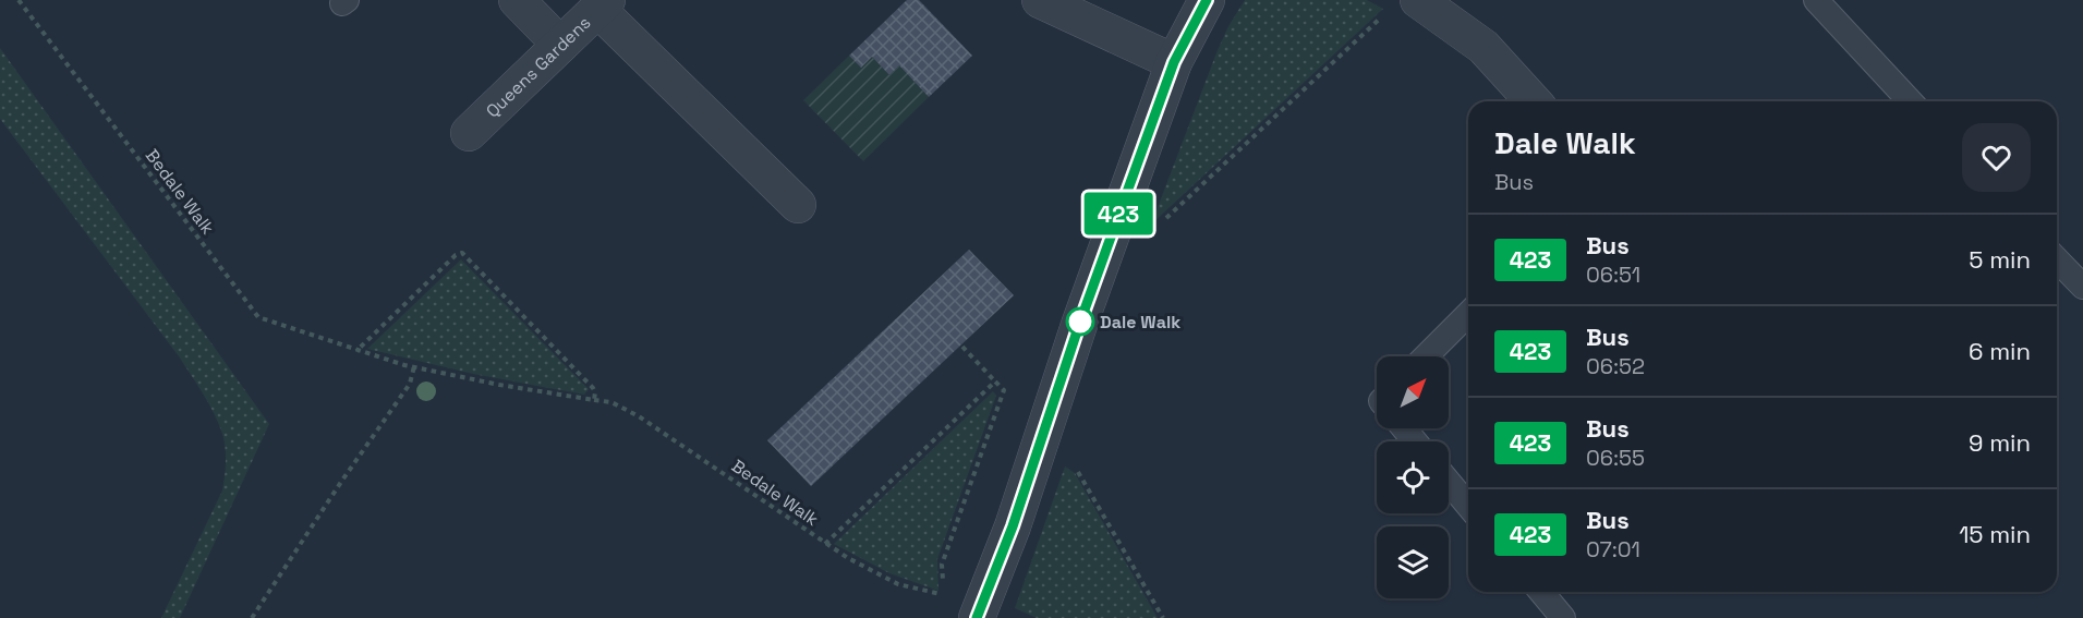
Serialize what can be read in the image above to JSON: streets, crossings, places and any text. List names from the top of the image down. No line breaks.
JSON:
{"streets":{"street":["Queens Gardens"],"path":["Bedale Walk"]},"places":["Dale Walk"],"lines":["bus line 423"],"north":"top right","page":{"on_map":"423","heading":["Dale Walk","Bus"],"list":[{"mark":"423","name":"Bus","note":"06:51","value":"5 min"},{"mark":"423","name":"Bus","note":"06:52","value":"6 min"},{"mark":"423","name":"Bus","note":"06:55","value":"9 min"},{"mark":"423","name":"Bus","note":"07:01","value":"15 min"}]}}
